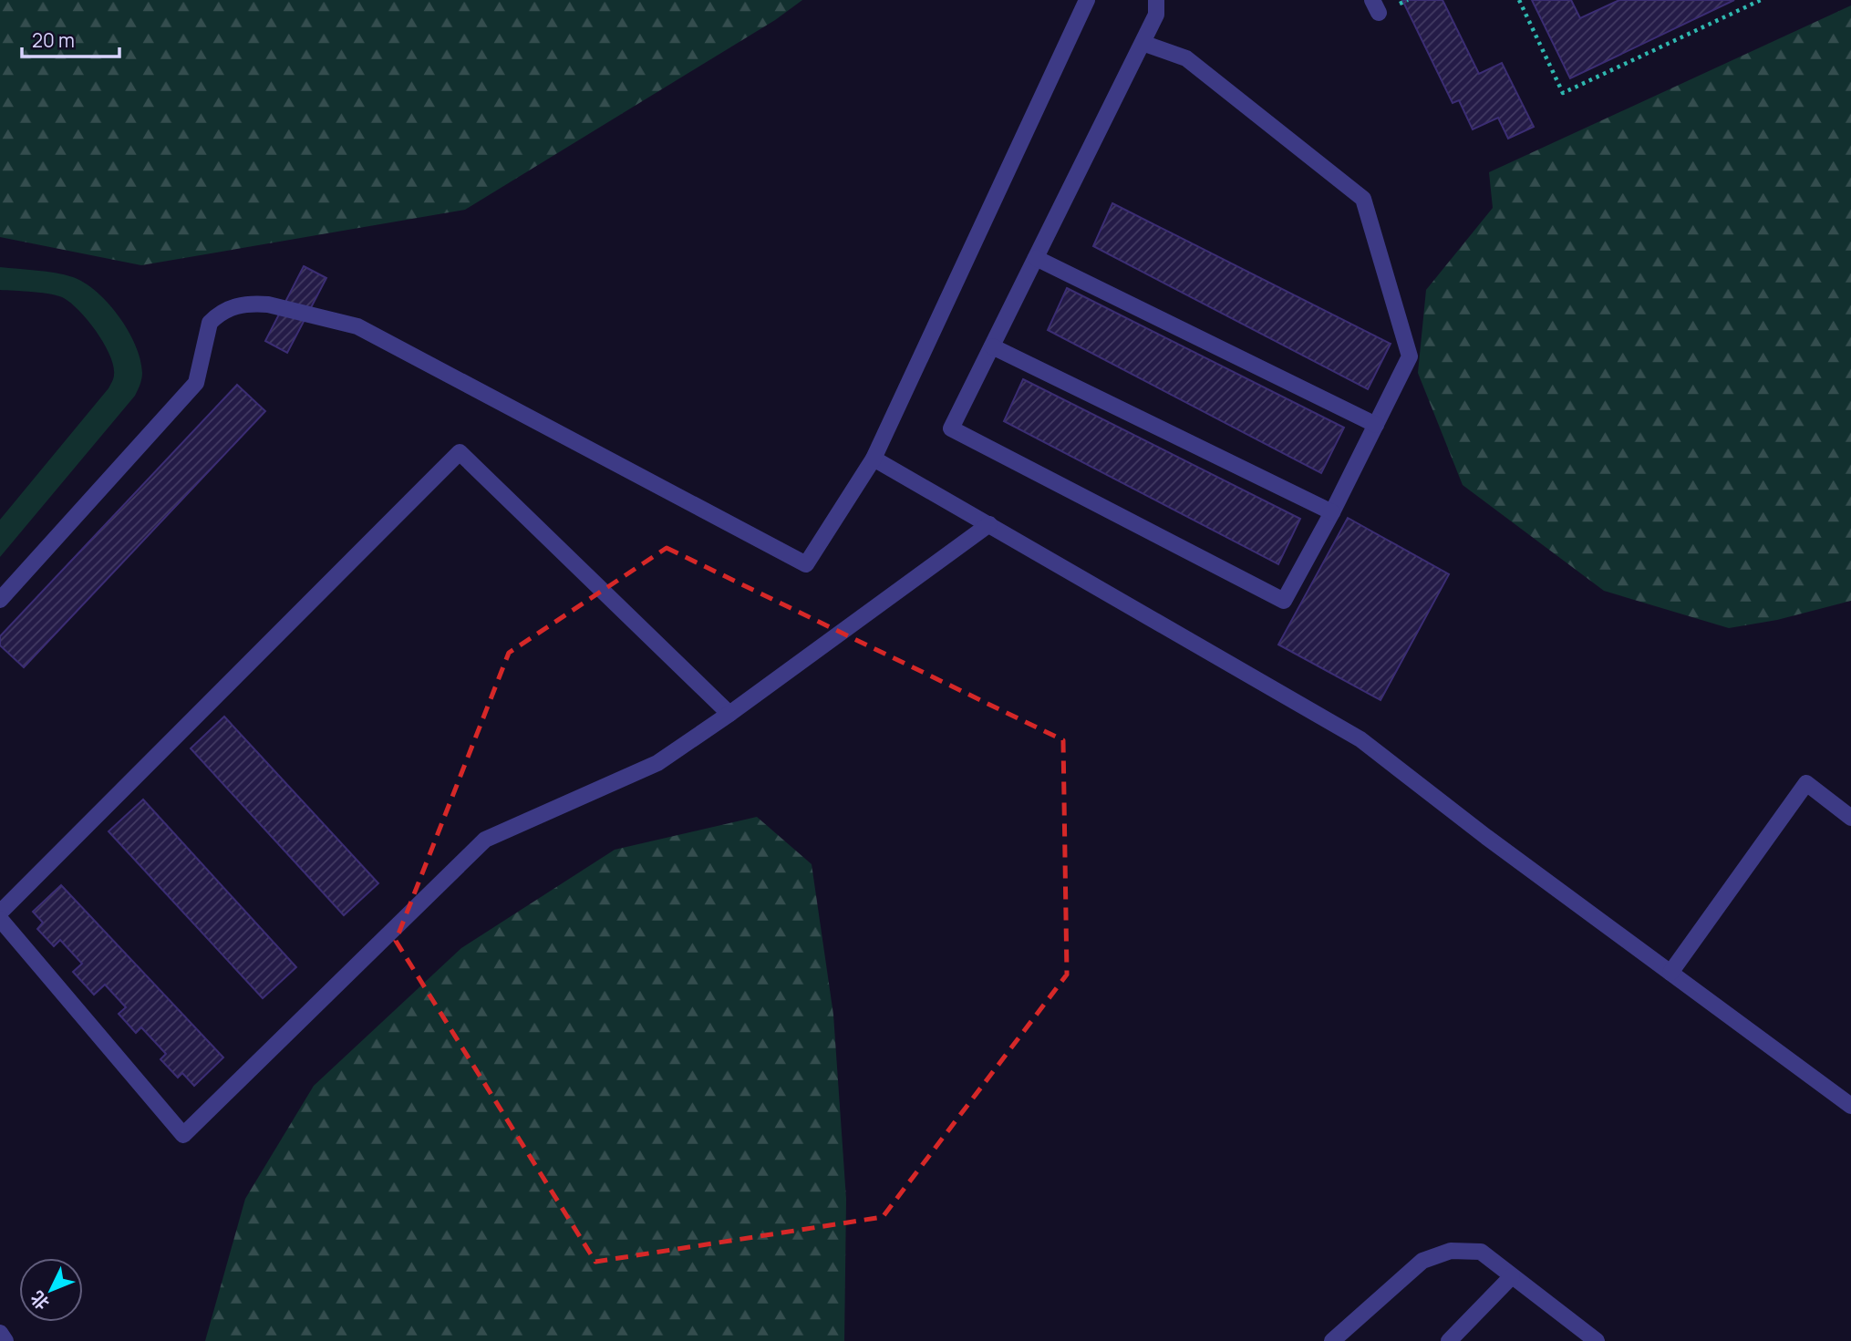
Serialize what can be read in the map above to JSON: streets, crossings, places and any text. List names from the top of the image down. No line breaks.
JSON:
{"scale_bar":"20 m","north":"bottom left"}
